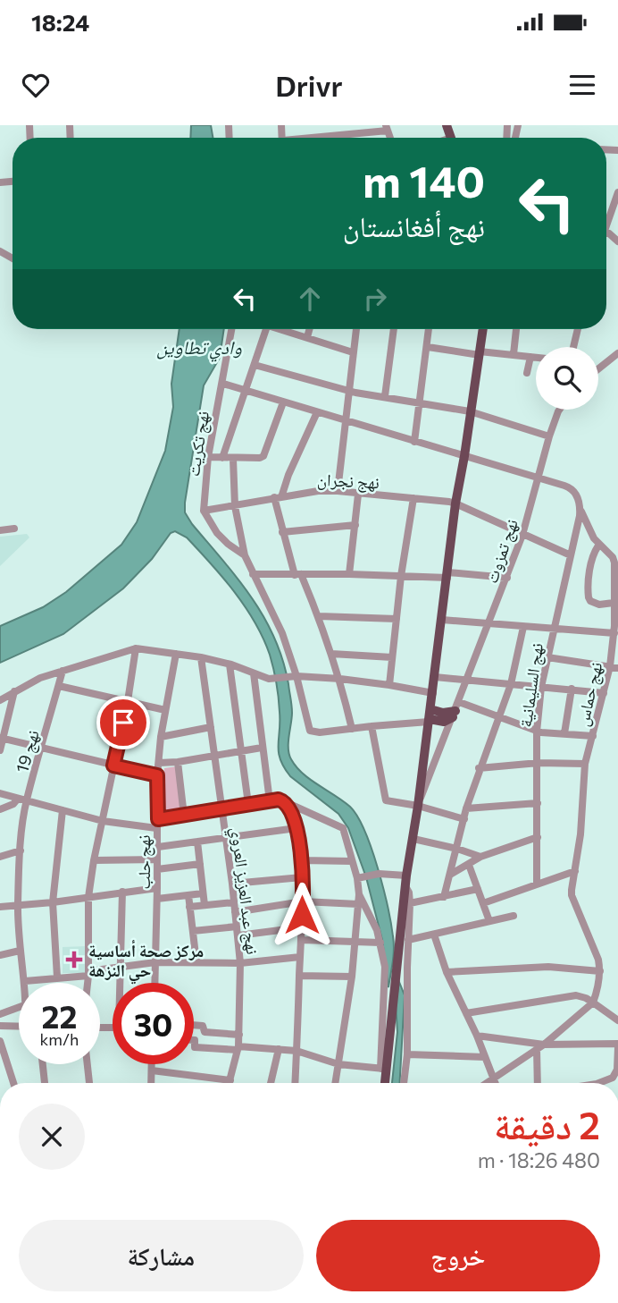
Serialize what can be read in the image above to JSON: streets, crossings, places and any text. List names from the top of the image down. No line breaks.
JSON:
{"streets":{"street":["نهج تكريت","نهج نجران","نهج تمزوت","نهج السليمانية","نهج حماس","نهج 19","نهج حلب","نهج عبد العزيز العروي"]},"crossings":[["نهج تكريت","نهج نجران"],["نهج نجران","نهج تمزوت"],["نهج نجران","نهج السليمانية"],["نهج تمزوت","نهج السليمانية"],["نهج السليمانية","نهج حماس"]],"water":["وادي تطاوين"],"places":{"health":["مركز صحة أساسية حي النزهة"]},"page":{"status":"18:24","header":"Drivr","turn":["140 m","نهج أفغانستان"],"speed":"22 km/h","limit":"30","heading":["2 دقيقة","480 m · 18:26"],"buttons":["خروج","مشاركة"]}}
